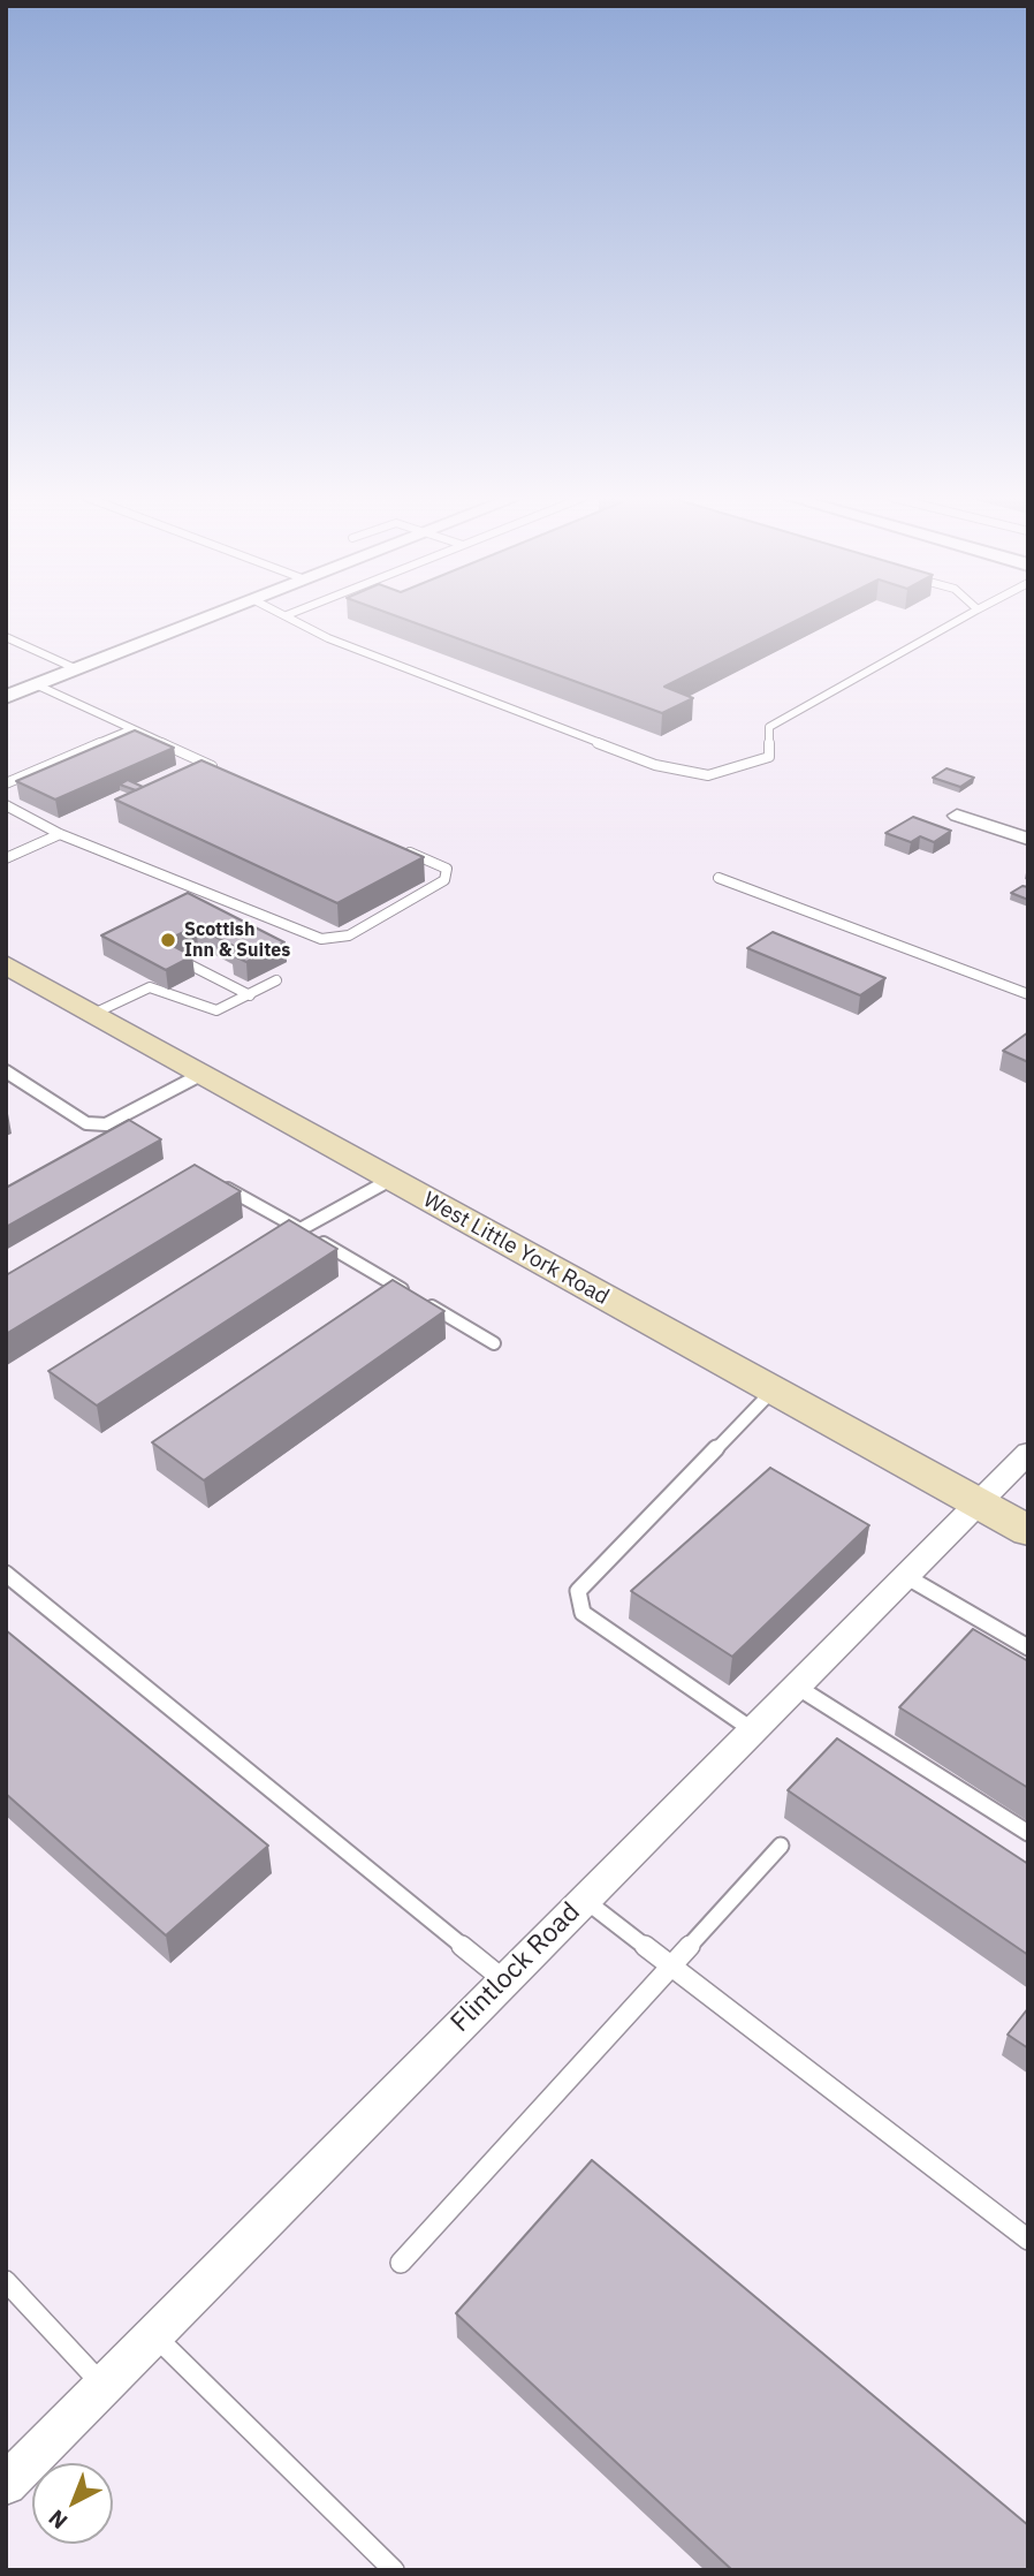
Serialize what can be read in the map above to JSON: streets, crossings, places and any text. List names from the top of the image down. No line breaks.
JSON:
{"streets":{"main road":["West Little York Road"],"street":["Flintlock Road"]},"crossings":[["West Little York Road","Flintlock Road"]],"places":["Scottish Inn & Suites"],"north":"bottom left"}
